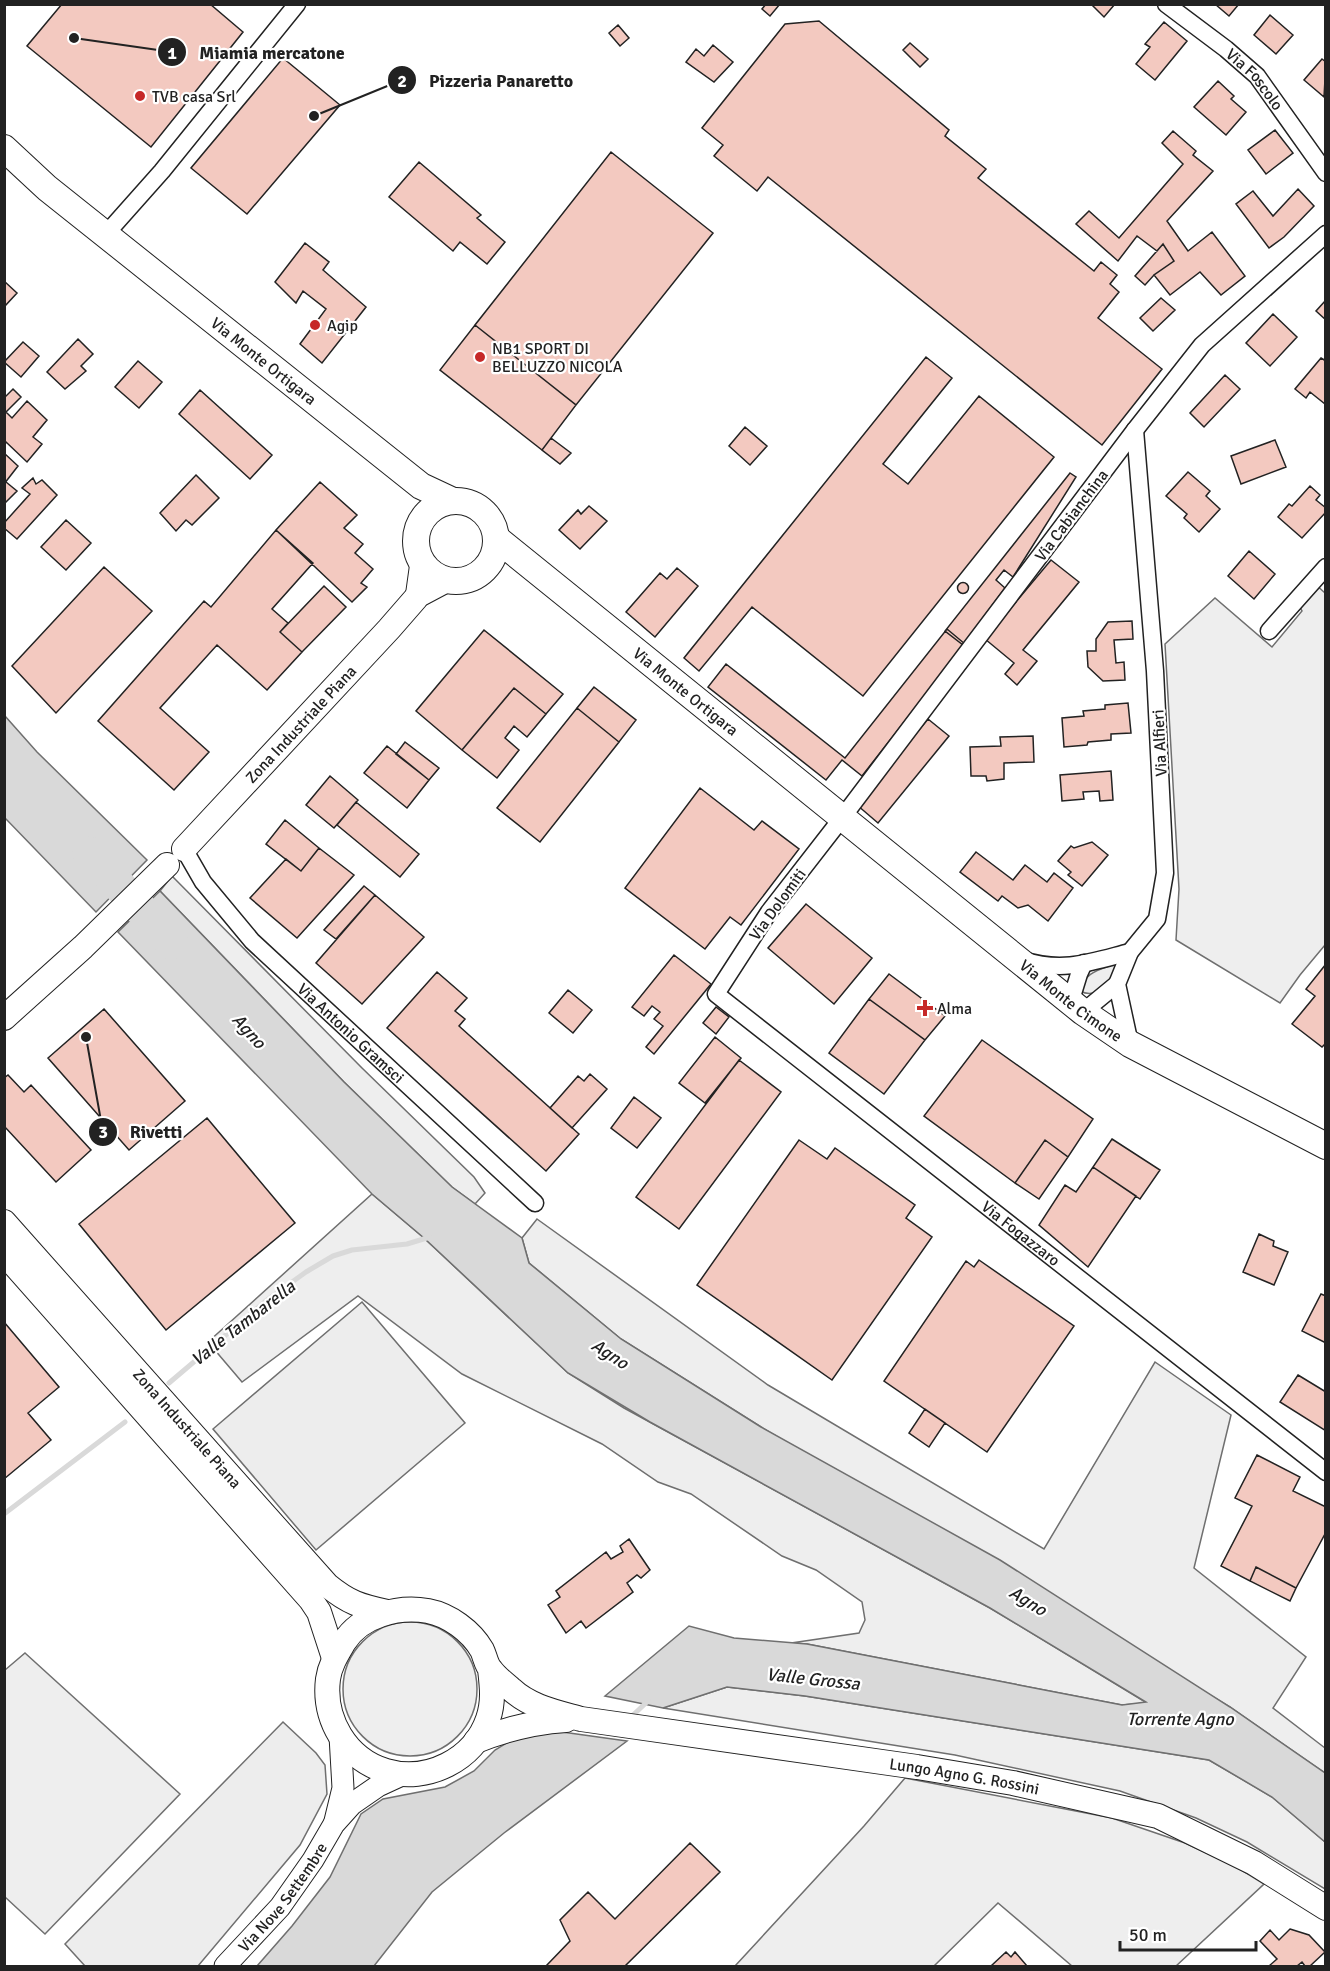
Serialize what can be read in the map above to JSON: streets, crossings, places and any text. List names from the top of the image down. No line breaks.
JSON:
{"streets":{"main road":["Via Monte Ortigara","Zona Industriale Piana","Via Monte Cimone","Lungo Agno G. Rossini"],"street":["Via Foscolo","Via Cabianchina","Via Alfieri","Via Dolomiti","Via Antonio Gramsci","Via Fogazzaro","Via Nove Settembre"]},"crossings":[["Via Monte Ortigara","Via Cabianchina"],["Via Monte Ortigara","Via Dolomiti"],["Via Monte Ortigara","Via Monte Cimone"],["Via Cabianchina","Via Alfieri"],["Via Cabianchina","Via Dolomiti"],["Via Cabianchina","Via Monte Cimone"],["Zona Industriale Piana","Via Antonio Gramsci"],["Via Dolomiti","Via Monte Cimone"],["Via Dolomiti","Via Fogazzaro"]],"water":["Agno","Valle Tambarella","Valle Grossa","Torrente Agno"],"places":{"other":["Miamia mercatone","TVB casa Srl","Pizzeria Panaretto","Agip","NB1 SPORT DI BELLUZZO NICOLA","Rivetti"],"health":["Alma"]},"scale_bar":"50 m"}
